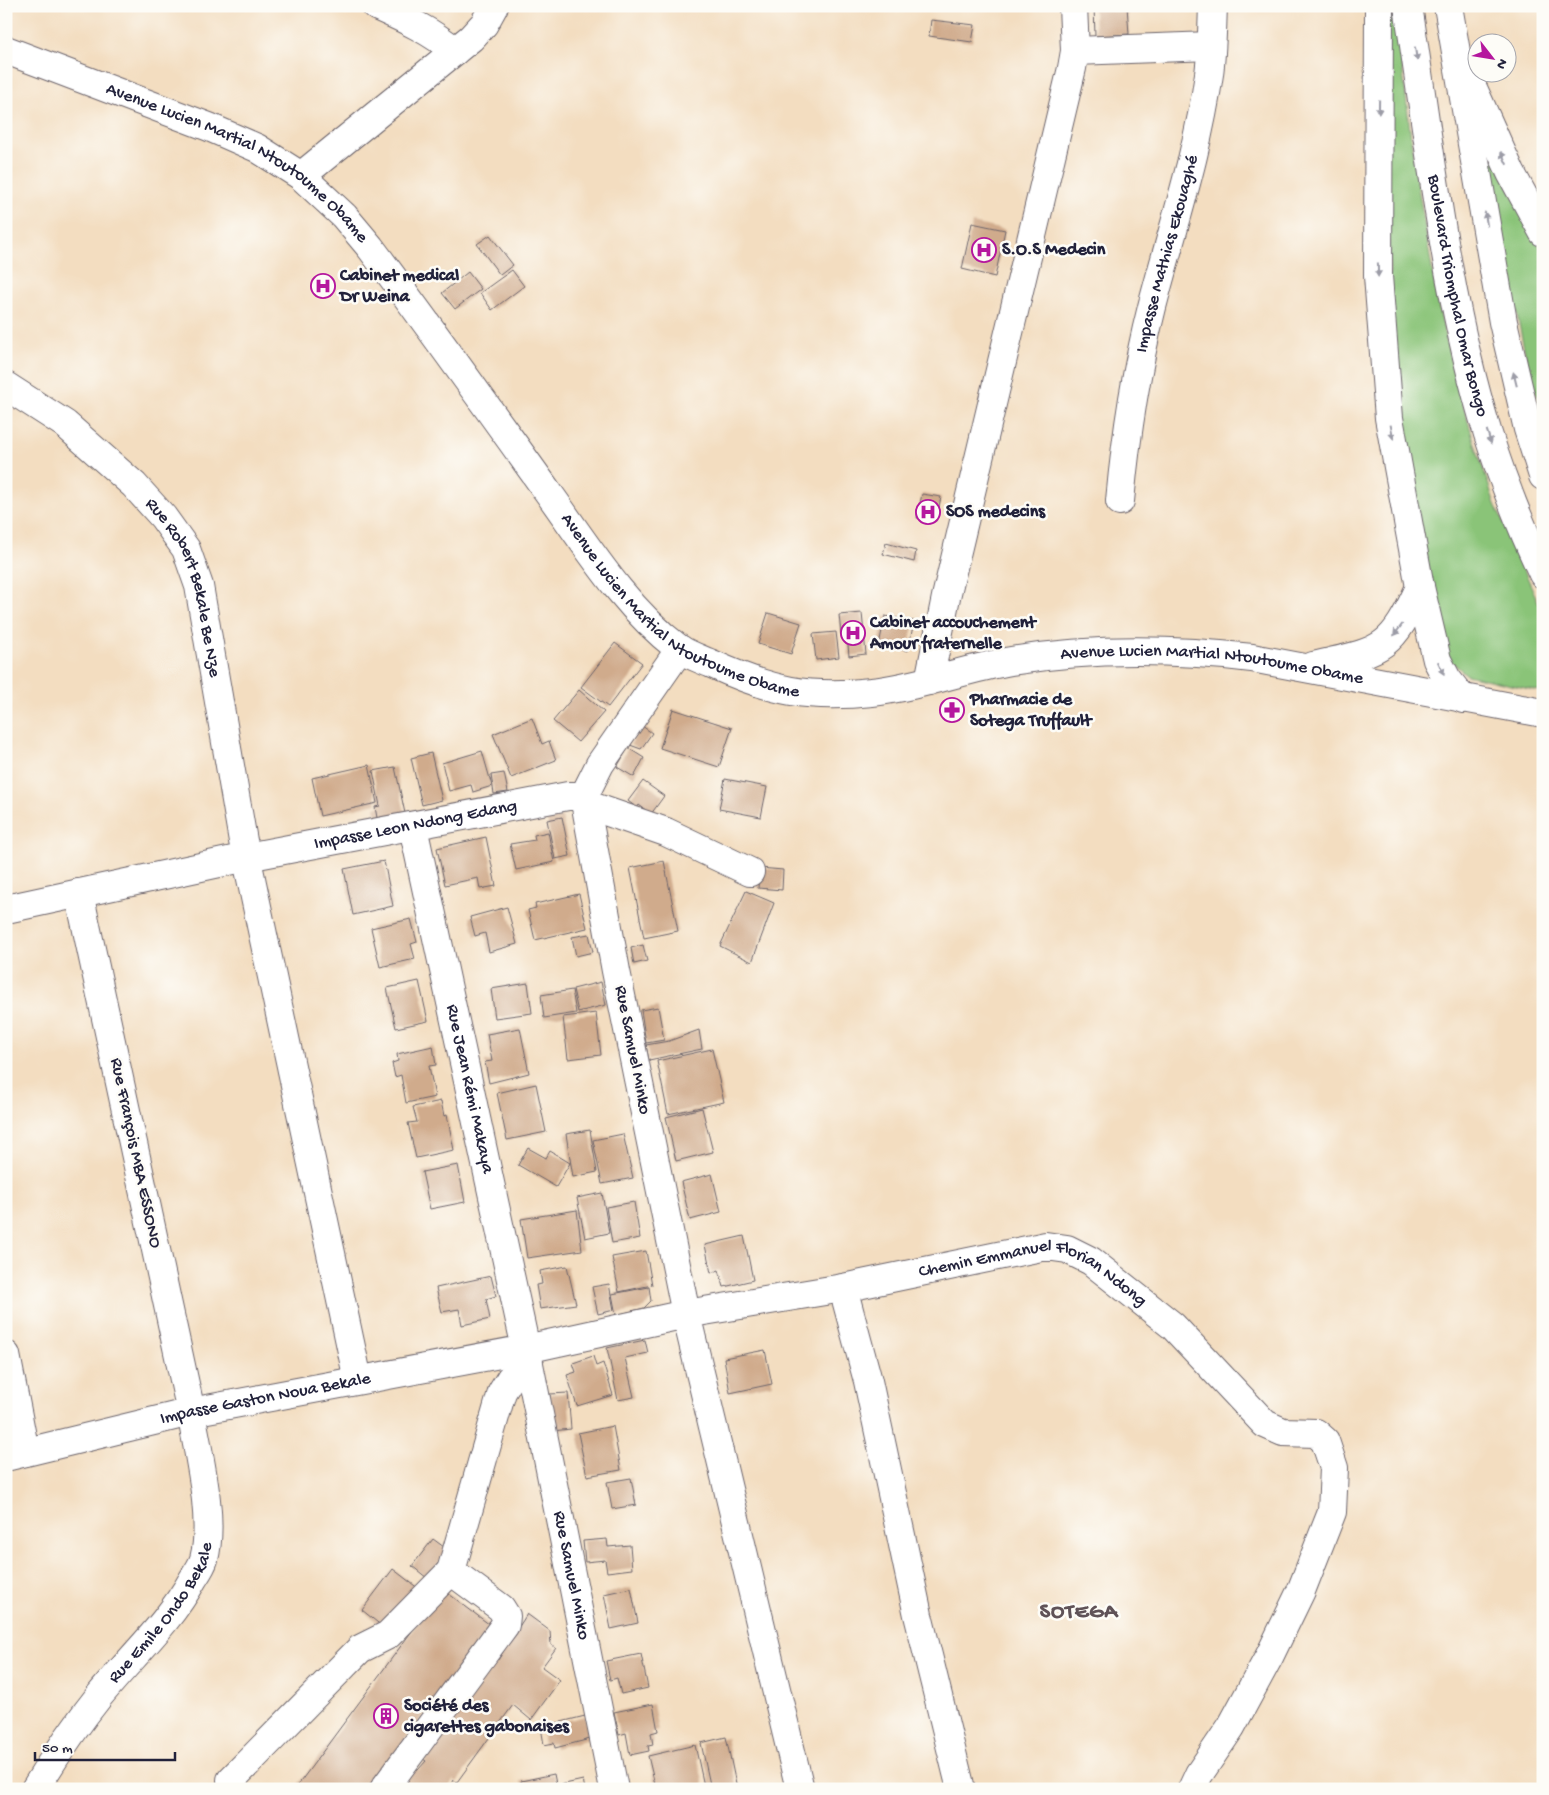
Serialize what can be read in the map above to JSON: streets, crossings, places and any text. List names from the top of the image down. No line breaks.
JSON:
{"streets":{"street":["Avenue Lucien Martial Ntoutoume Obame","Impasse Mathias Ekouaghé","Boulevard Triomphal Omar Bongo","Rue Robert Bekale Be Nze","Impasse Leon Ndong Edang","Rue Samuel Minko","Rue Jean Rémi Makaya","Rue François MBA ESSONO","Chemin Emmanuel Florian Ndong","Impasse Gaston Noua Bekale","Rue Emile Ondo Bekale"]},"crossings":[["Rue Robert Bekale Be Nze","Impasse Leon Ndong Edang"],["Rue Robert Bekale Be Nze","Impasse Gaston Noua Bekale"],["Impasse Leon Ndong Edang","Rue Samuel Minko"],["Impasse Leon Ndong Edang","Rue Jean Rémi Makaya"],["Impasse Leon Ndong Edang","Rue François MBA ESSONO"],["Rue Samuel Minko","Rue Jean Rémi Makaya"],["Rue Samuel Minko","Chemin Emmanuel Florian Ndong"],["Rue Samuel Minko","Impasse Gaston Noua Bekale"],["Rue Jean Rémi Makaya","Impasse Gaston Noua Bekale"],["Rue François MBA ESSONO","Impasse Gaston Noua Bekale"],["Rue François MBA ESSONO","Rue Emile Ondo Bekale"],["Impasse Gaston Noua Bekale","Rue Emile Ondo Bekale"]],"districts":["SOTEGA"],"places":{"hospital":["S.O.S Medecin","Cabinet medical Dr Weina","SOS medecins","Cabinet accouchement Amour fraternelle"],"pharmacy":["Pharmacie de Sotega Truffault"],"building":["Société des cigarettes gabonaises"]},"scale_bar":"50 m","north":"bottom right"}
